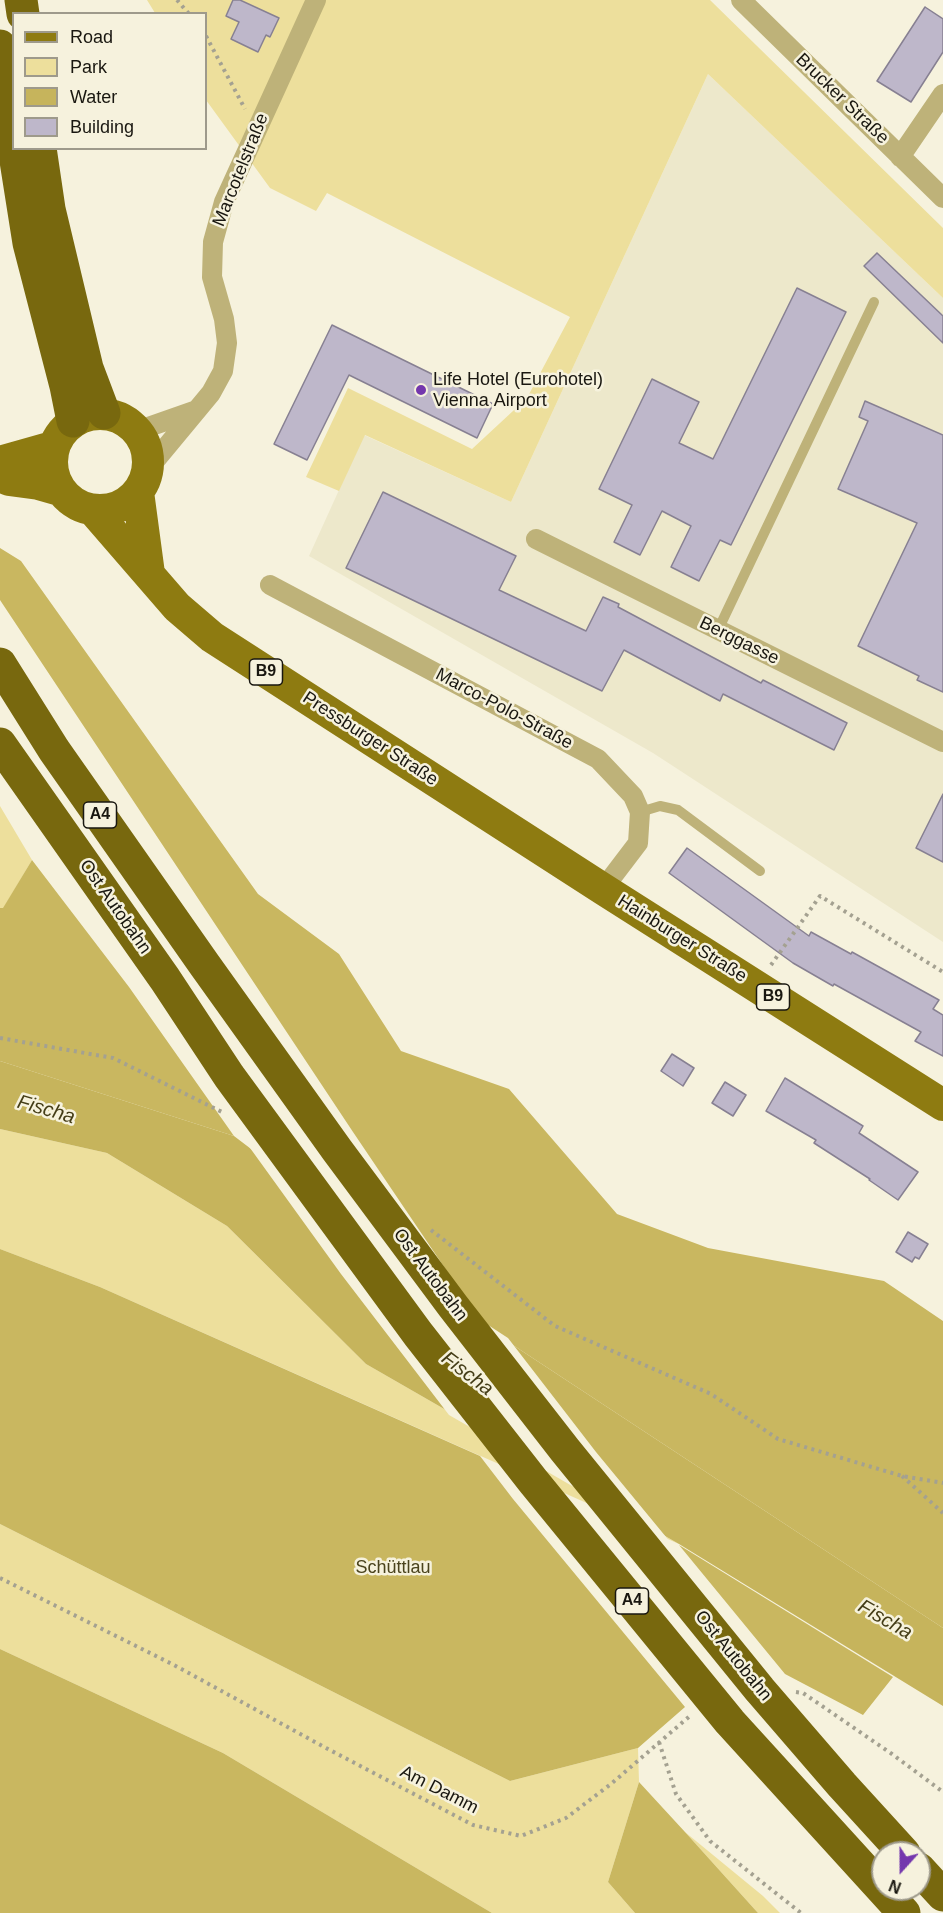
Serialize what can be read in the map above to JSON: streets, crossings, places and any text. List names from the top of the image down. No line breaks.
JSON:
{"streets":{"highway":["A4","Ost Autobahn"],"main road":["B9","Pressburger Straße","Hainburger Straße"],"street":["Brucker Straße","Marcotelstraße","Berggasse","Marco-Polo-Straße"],"path":["Am Damm"]},"crossings":[["Marcotelstraße","B9"],["Marcotelstraße","Pressburger Straße"],["B9","Pressburger Straße"],["Pressburger Straße","Hainburger Straße"]],"water":["Fischa"],"parks":["Schüttlau"],"places":["Life Hotel (Eurohotel) Vienna Airport"],"legend":["Road","Park","Water","Building"],"north":"bottom"}
